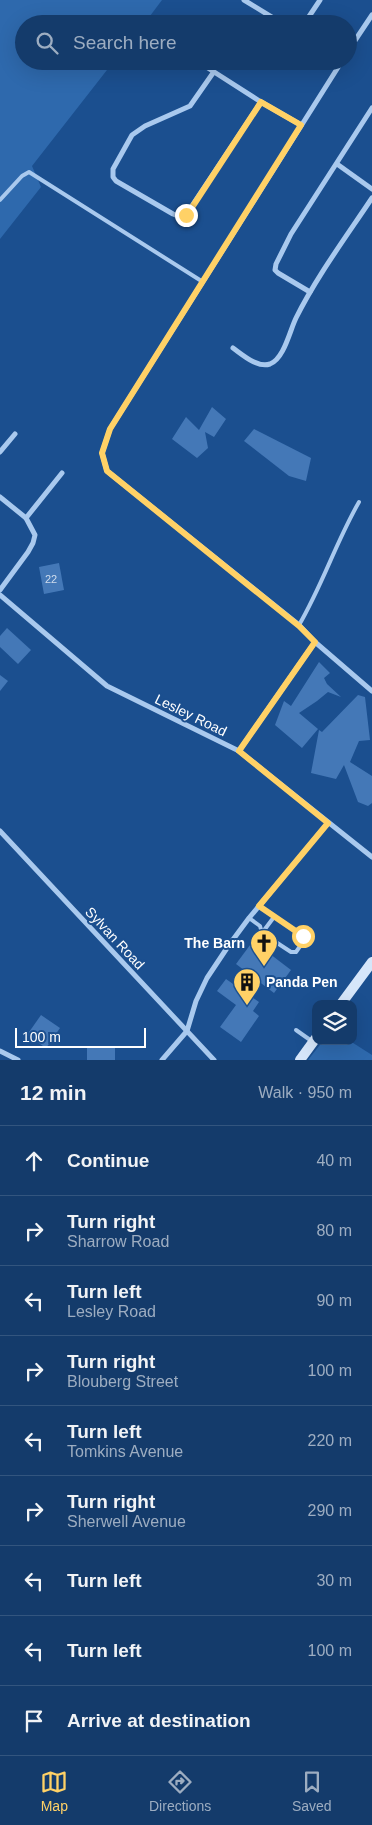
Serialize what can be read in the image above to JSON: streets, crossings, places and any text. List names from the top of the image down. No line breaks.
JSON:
{"streets":{"street":["Lesley Road","Sylvan Road"]},"places":{"church":["The Barn"],"building":["Panda Pen"]},"house_numbers":["22"],"scale_bar":"100 m","page":{"search":"Search here","scale":"100 m","heading":["12 min","Walk · 950 m"],"list":[["Continue","40 m"],["Turn right","Sharrow Road","80 m"],["Turn left","Lesley Road","90 m"],["Turn right","Blouberg Street","100 m"],["Turn left","Tomkins Avenue","220 m"],["Turn right","Sherwell Avenue","290 m"],["Turn left","30 m"],["Turn left","100 m"],"Arrive at destination"],"nav":["Map","Directions","Saved"]}}
